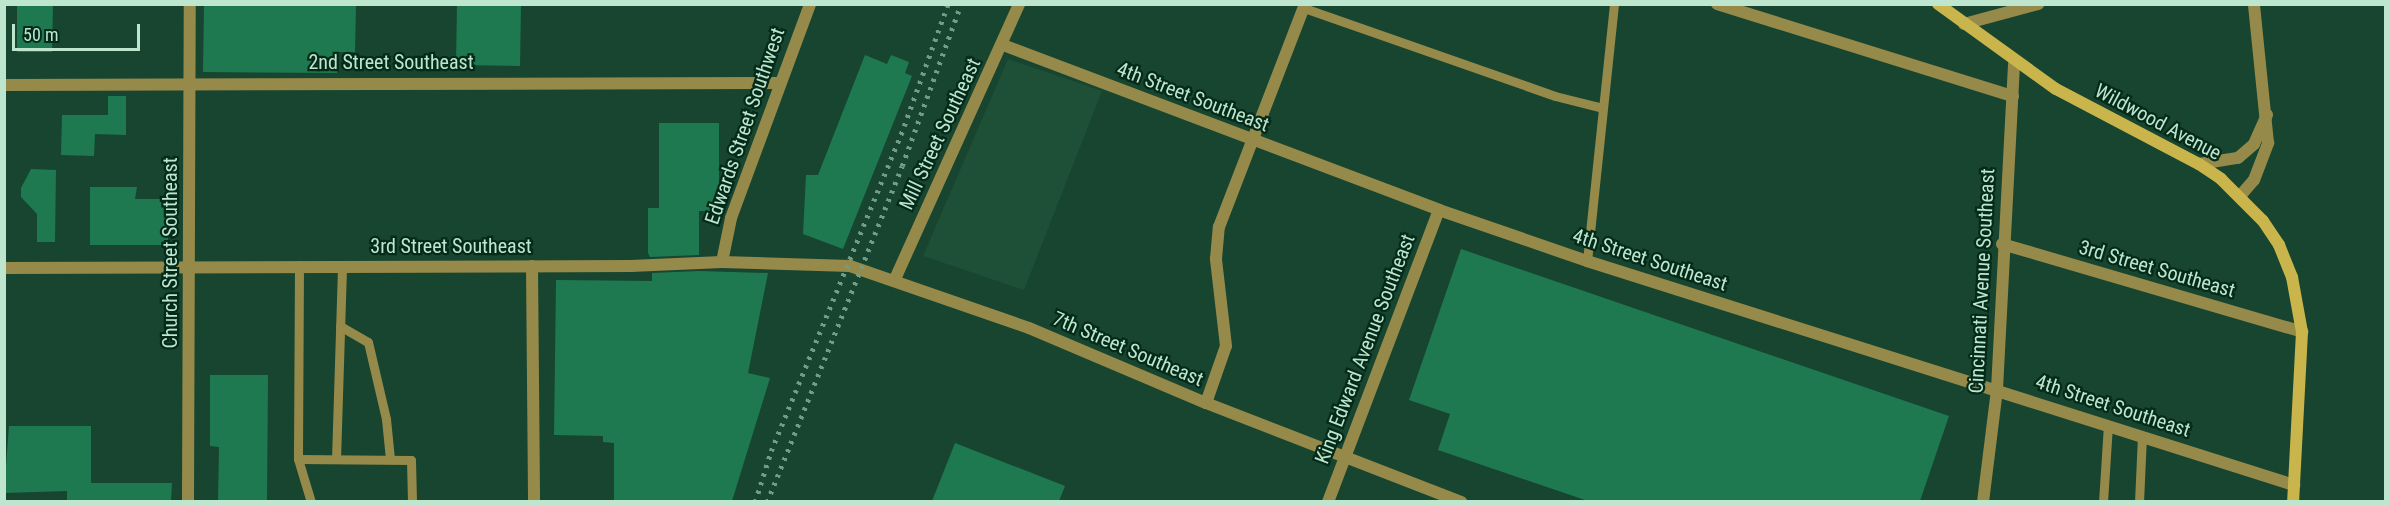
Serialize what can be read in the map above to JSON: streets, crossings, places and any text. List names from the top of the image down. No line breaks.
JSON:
{"streets":{"main road":["Wildwood Avenue"],"street":["2nd Street Southeast","4th Street Southeast","Edwards Street Southwest","Mill Street Southeast","3rd Street Southeast","Church Street Southeast","Cincinnati Avenue Southeast","7th Street Southeast","King Edward Avenue Southeast"]},"crossings":[["2nd Street Southeast","Edwards Street Southwest"],["2nd Street Southeast","Church Street Southeast"],["4th Street Southeast","Wildwood Avenue"],["4th Street Southeast","Mill Street Southeast"],["4th Street Southeast","Cincinnati Avenue Southeast"],["4th Street Southeast","King Edward Avenue Southeast"],["Wildwood Avenue","3rd Street Southeast"],["Wildwood Avenue","Cincinnati Avenue Southeast"],["Edwards Street Southwest","3rd Street Southeast"],["Mill Street Southeast","3rd Street Southeast"],["Mill Street Southeast","7th Street Southeast"],["3rd Street Southeast","Church Street Southeast"],["3rd Street Southeast","Cincinnati Avenue Southeast"],["3rd Street Southeast","7th Street Southeast"],["7th Street Southeast","King Edward Avenue Southeast"]],"scale_bar":"50 m"}
